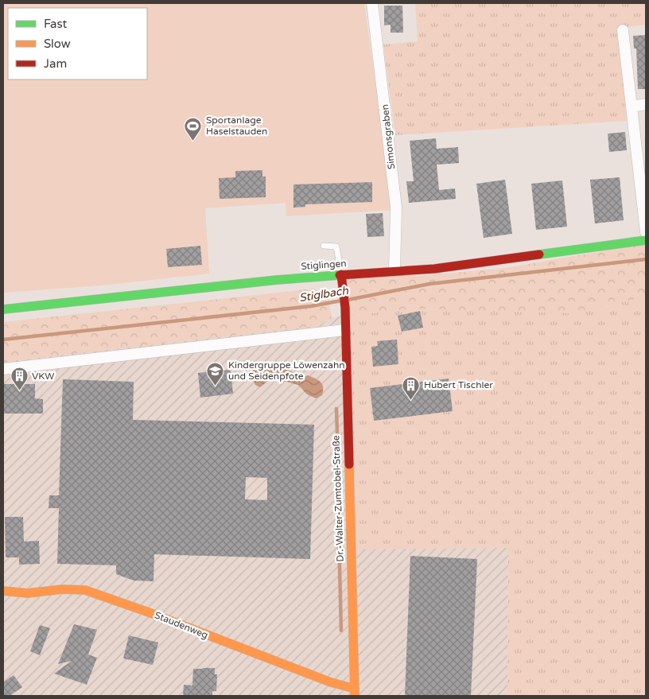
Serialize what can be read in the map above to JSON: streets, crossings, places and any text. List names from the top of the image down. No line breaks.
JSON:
{"streets":{"street":["Simonsgraben","Stiglingen","Dr.-Walter-Zumtobel-Straße","Staudenweg"]},"crossings":[["Simonsgraben","Stiglingen"],["Stiglingen","Dr.-Walter-Zumtobel-Straße"],["Dr.-Walter-Zumtobel-Straße","Staudenweg"]],"water":["Stiglbach"],"places":{"sports":["Sportanlage Haselstauden"],"school or university":["Kindergruppe Löwenzahn und Seidenpfote"],"building":["VKW","Hubert Tischler"]},"legend":["Fast","Slow","Jam"]}
